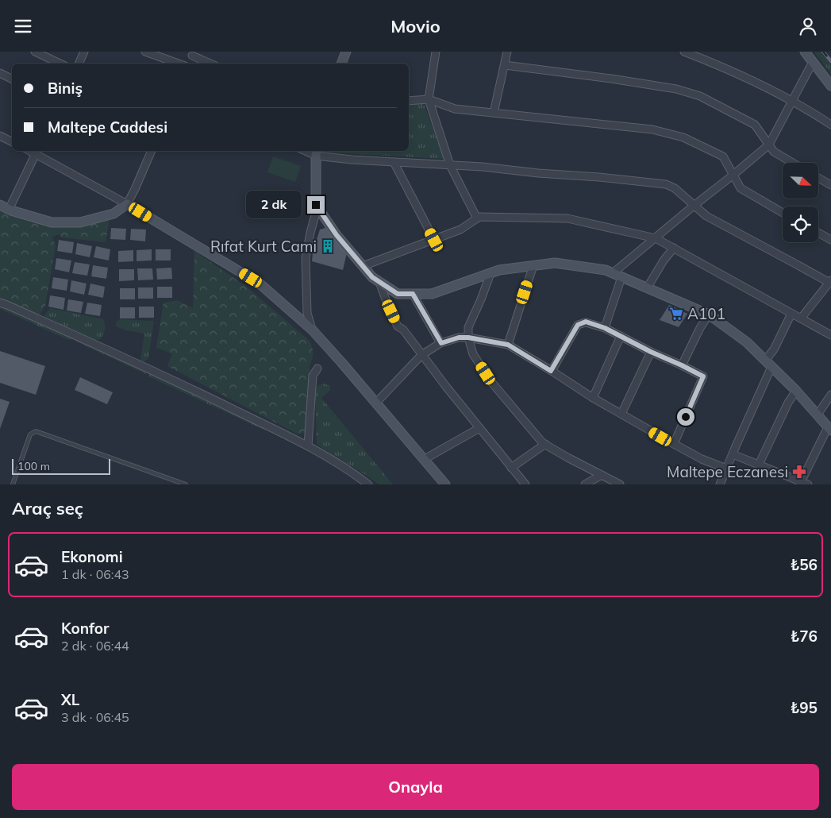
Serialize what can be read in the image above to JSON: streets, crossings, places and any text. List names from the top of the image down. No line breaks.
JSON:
{"places":{"building":["Rıfat Kurt Cami"],"supermarket":["A101"],"pharmacy":["Maltepe Eczanesi"]},"scale_bar":"100 m","north":"bottom right","page":{"header":"Movio","banner":["Biniş","Maltepe Caddesi"],"bubble":"2 dk","scale":"100 m","heading":"Araç seç","list":[{"name":"Ekonomi","note":"1 dk · 06:43","value":"₺56"},{"name":"Konfor","note":"2 dk · 06:44","value":"₺76"},{"name":"XL","note":"3 dk · 06:45","value":"₺95"}],"buttons":"Onayla"}}
